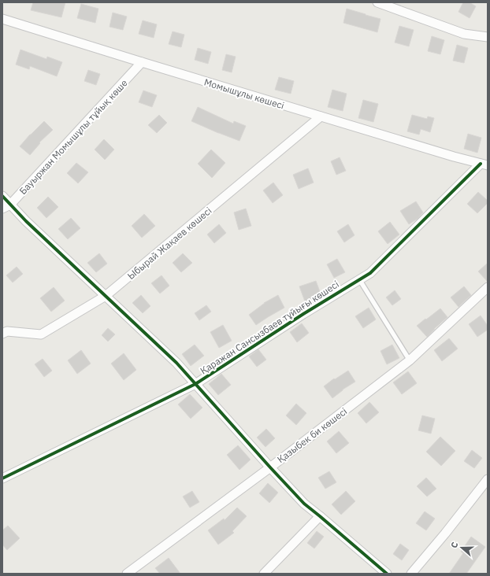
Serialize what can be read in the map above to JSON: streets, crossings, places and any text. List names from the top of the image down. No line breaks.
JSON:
{"streets":{"street":["Момышұлы көшесі","Бауыржан Момышұлы тұйық көше","Ыбырай Жақаев көшесі","Қаражан Сансызбаев тұйығы көшесі","Қазыбек би көшесі"]},"crossings":[["Момышұлы көшесі","Бауыржан Момышұлы тұйық көше"],["Момышұлы көшесі","Ыбырай Жақаев көшесі"],["Момышұлы көшесі","Қаражан Сансызбаев тұйығы көшесі"]],"north":"left"}
